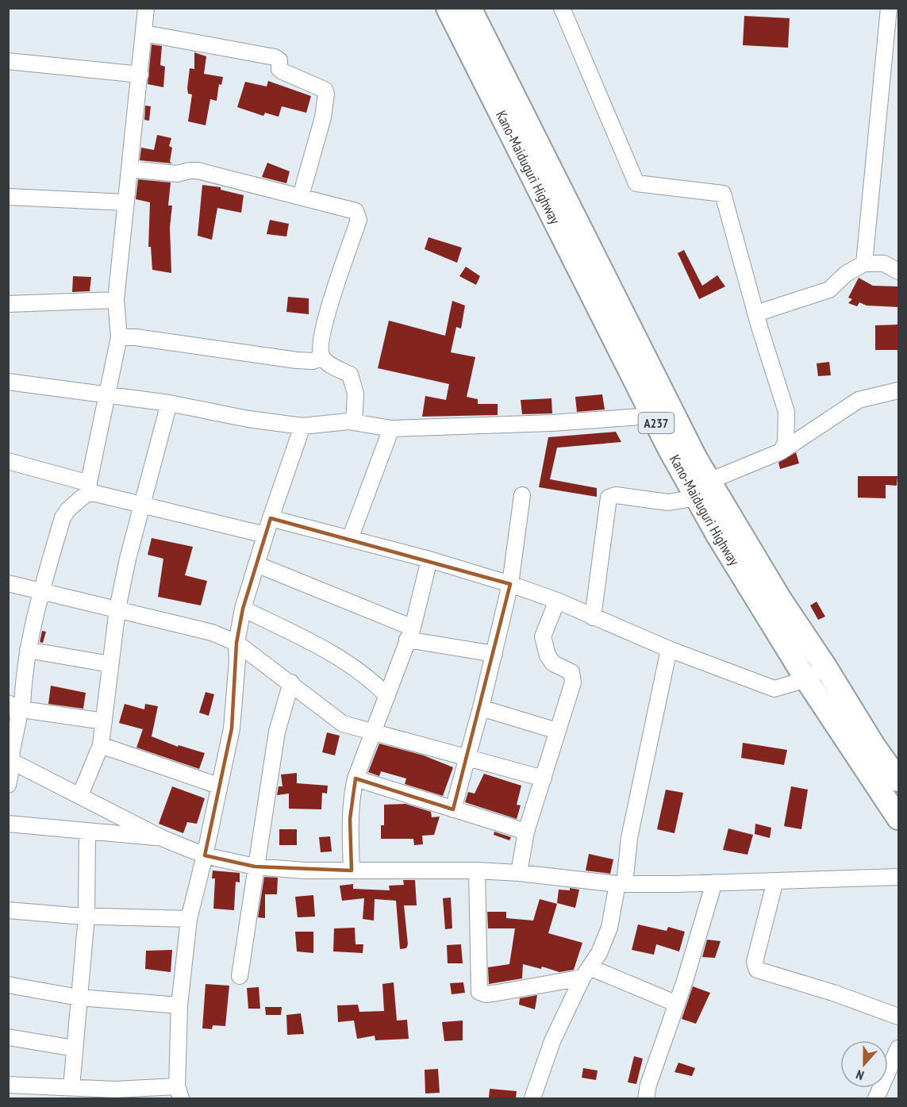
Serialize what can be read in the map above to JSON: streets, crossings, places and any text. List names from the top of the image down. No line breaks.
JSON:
{"streets":{"highway":["Kano-Maiduguri Highway","A237"]},"north":"bottom"}
